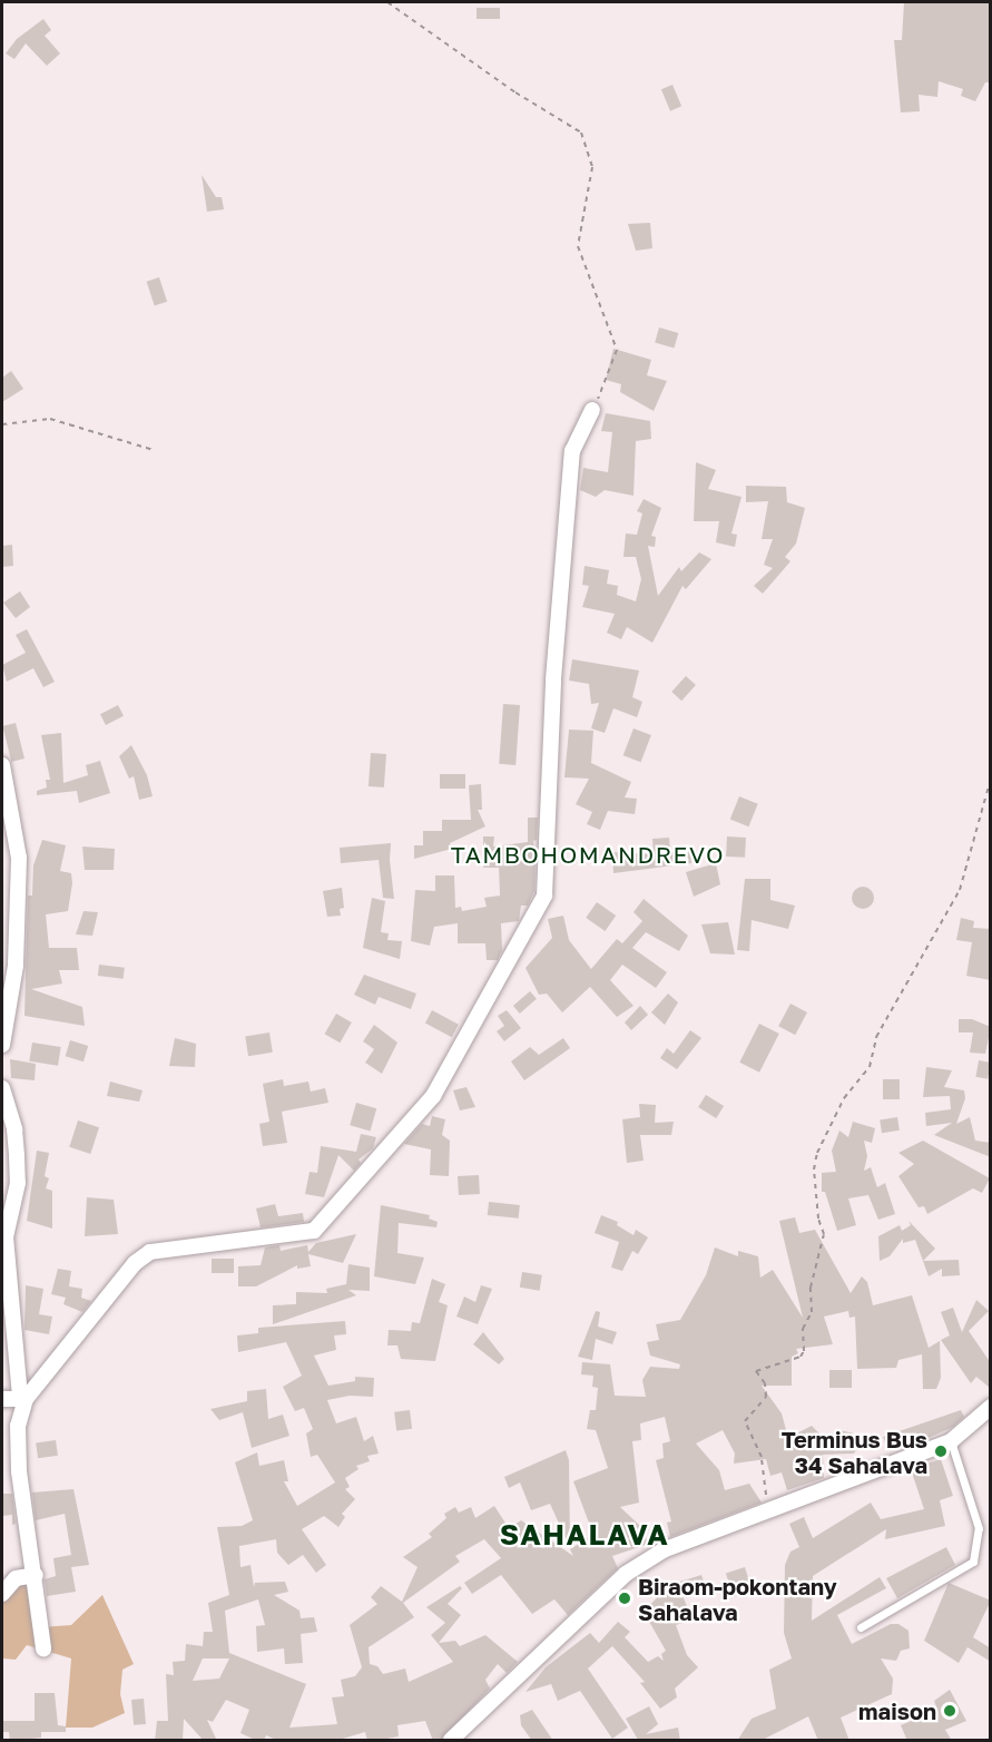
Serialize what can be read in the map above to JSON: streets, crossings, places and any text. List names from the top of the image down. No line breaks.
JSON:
{"districts":["TAMBOHOMANDREVO","SAHALAVA"],"places":["Terminus Bus 34 Sahalava","Biraom-pokontany Sahalava","maison"]}
